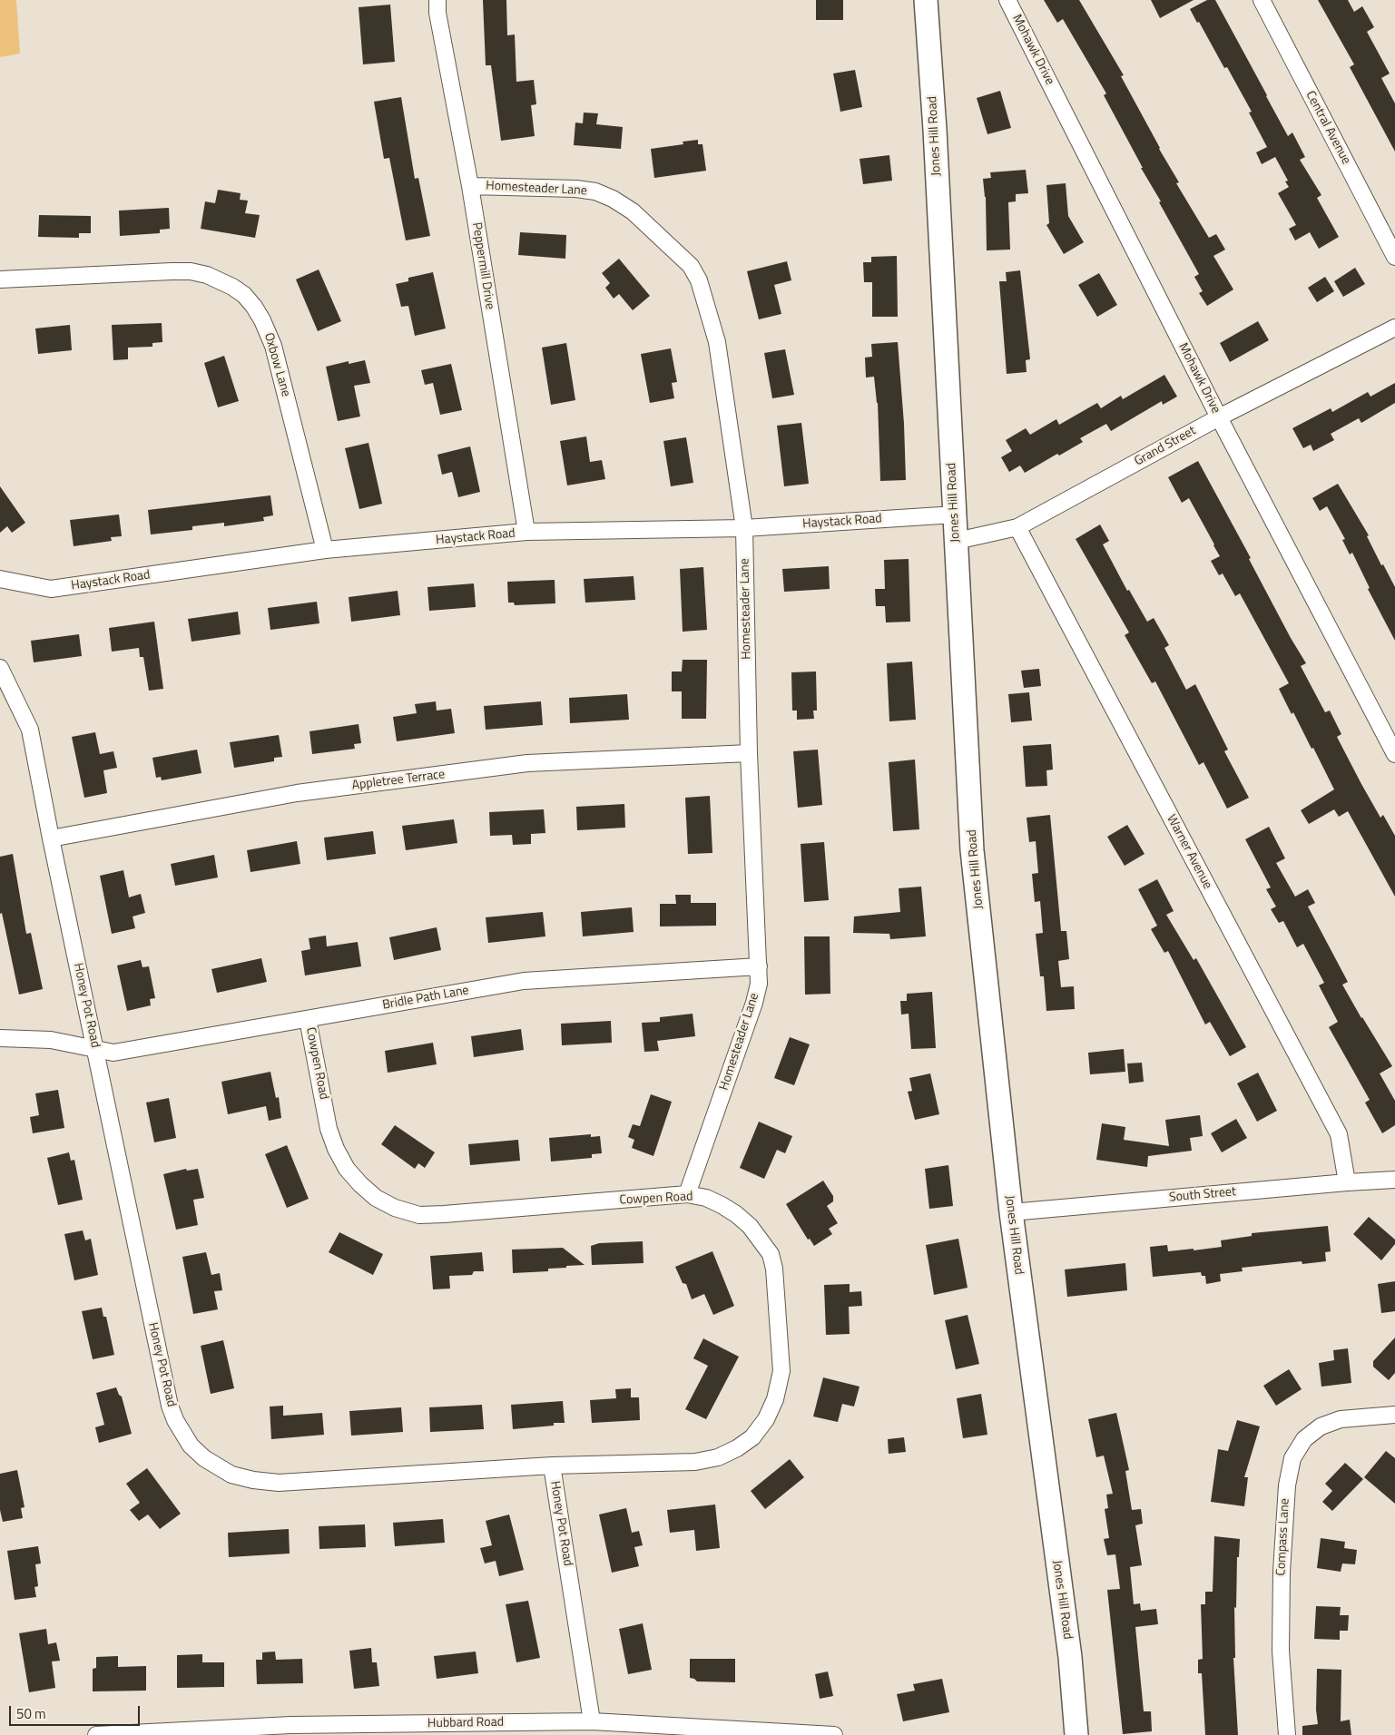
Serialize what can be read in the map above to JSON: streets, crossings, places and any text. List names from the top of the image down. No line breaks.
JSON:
{"streets":{"main road":["Jones Hill Road"],"street":["Mohawk Drive","Central Avenue","Homesteader Lane","Peppermill Drive","Oxbow Lane","Grand Street","Haystack Road","Appletree Terrace","Warner Avenue","Bridle Path Lane","Honey Pot Road","Cowpen Road","South Street","Compass Lane","Hubbard Road"]},"crossings":[["Mohawk Drive","Grand Street"],["Jones Hill Road","Grand Street"],["Jones Hill Road","Haystack Road"],["Jones Hill Road","South Street"],["Homesteader Lane","Peppermill Drive"],["Homesteader Lane","Haystack Road"],["Homesteader Lane","Appletree Terrace"],["Homesteader Lane","Bridle Path Lane"],["Homesteader Lane","Cowpen Road"],["Peppermill Drive","Haystack Road"],["Oxbow Lane","Haystack Road"],["Grand Street","Warner Avenue"],["Appletree Terrace","Honey Pot Road"],["Warner Avenue","South Street"],["Bridle Path Lane","Honey Pot Road"],["Bridle Path Lane","Cowpen Road"],["Honey Pot Road","Cowpen Road"],["Honey Pot Road","Hubbard Road"]],"scale_bar":"50 m"}
